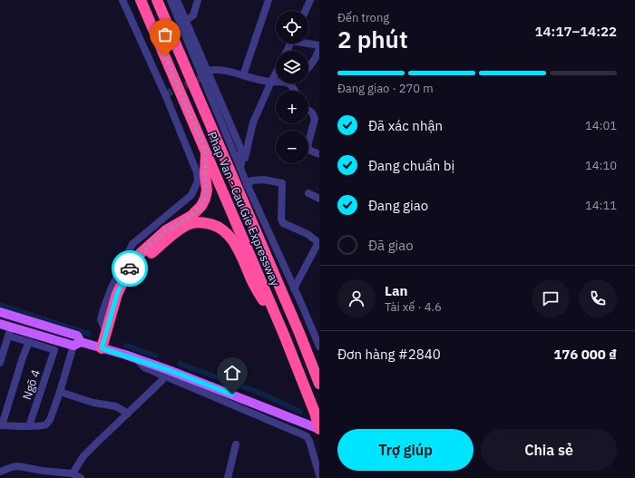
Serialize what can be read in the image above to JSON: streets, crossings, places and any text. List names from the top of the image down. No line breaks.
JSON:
{"streets":{"highway":["Phap Van - Cau Gie Expressway"],"street":["Ngõ 4"]},"page":{"heading":["2 phút","Đến trong","14:17–14:22"],"panel":["Lan","Tài xế · 4.6","Đơn hàng #2840","176 000 ₫"],"map_buttons":["+","−"],"bar":"Đang giao · 270 m","list":[["Đã xác nhận","14:01"],["Đang chuẩn bị","14:10"],["Đang giao","14:11"],"Đã giao"],"buttons":["Trợ giúp","Chia sẻ"]}}
